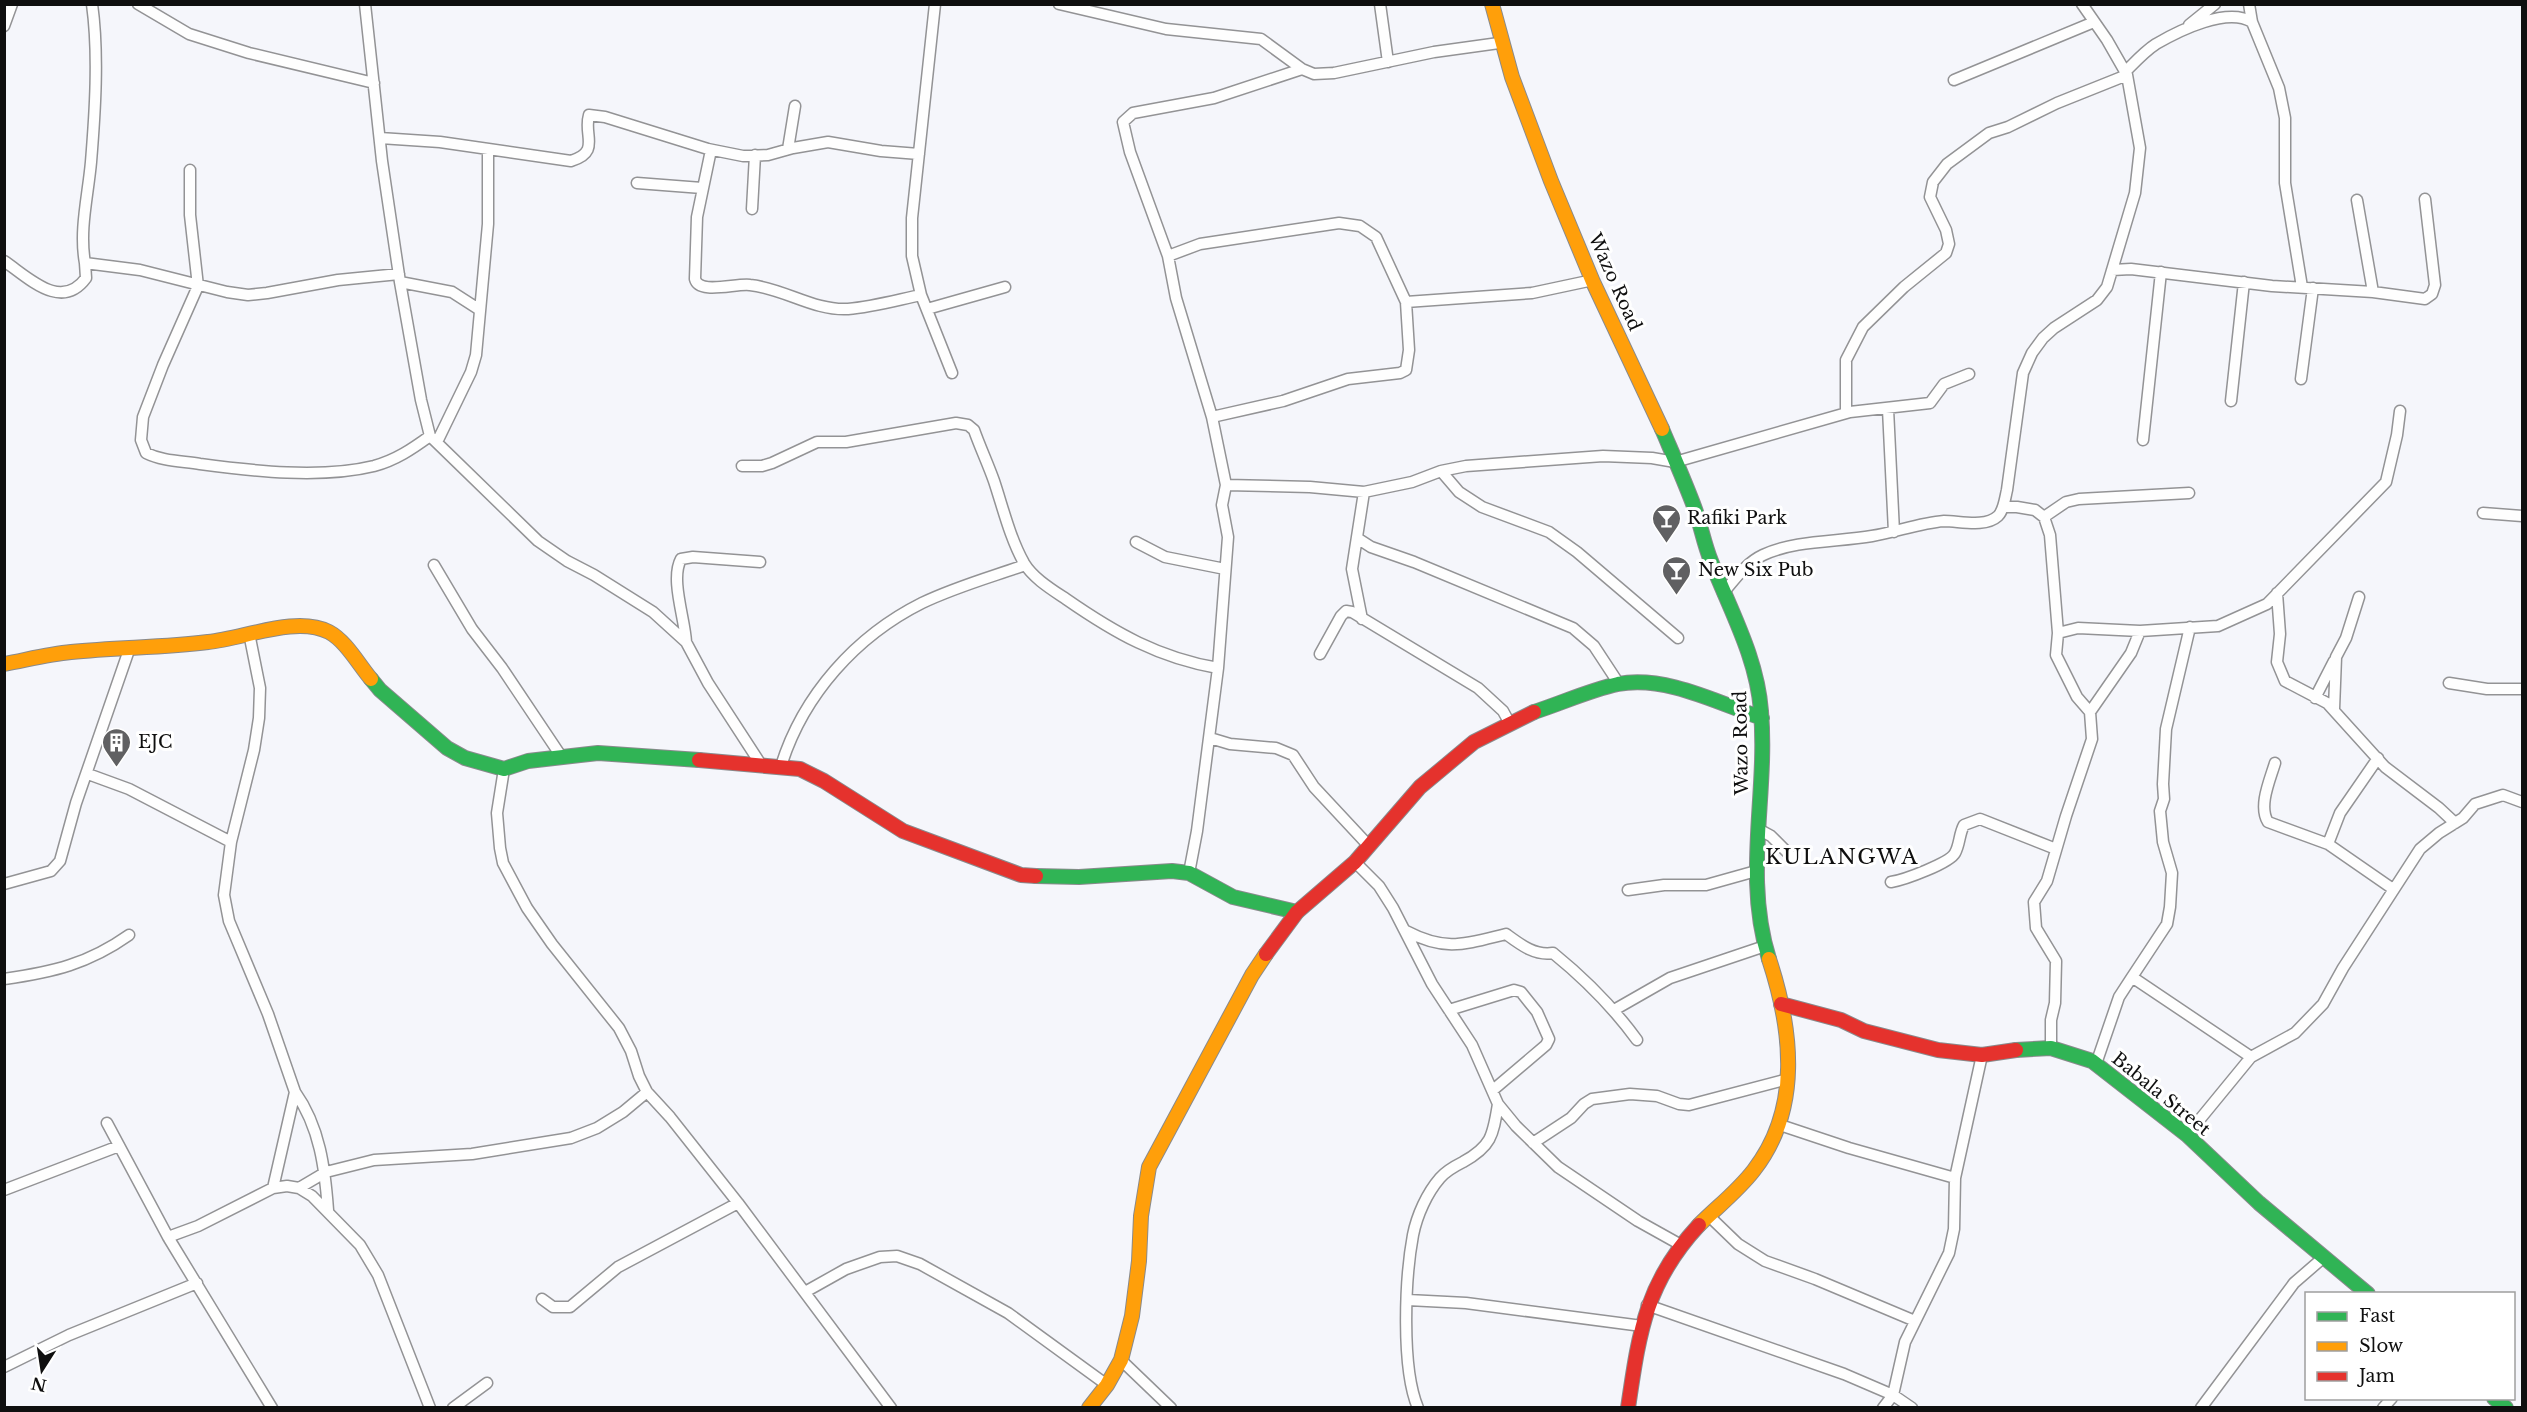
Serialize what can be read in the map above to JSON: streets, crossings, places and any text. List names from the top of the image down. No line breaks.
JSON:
{"streets":{"street":["Wazo Road","Babala Street"]},"crossings":[["Wazo Road","Babala Street"]],"districts":["KULANGWA"],"places":{"bar":["Rafiki Park","New Six Pub"],"building":["EJC"]},"legend":["Fast","Slow","Jam"],"north":"bottom"}
